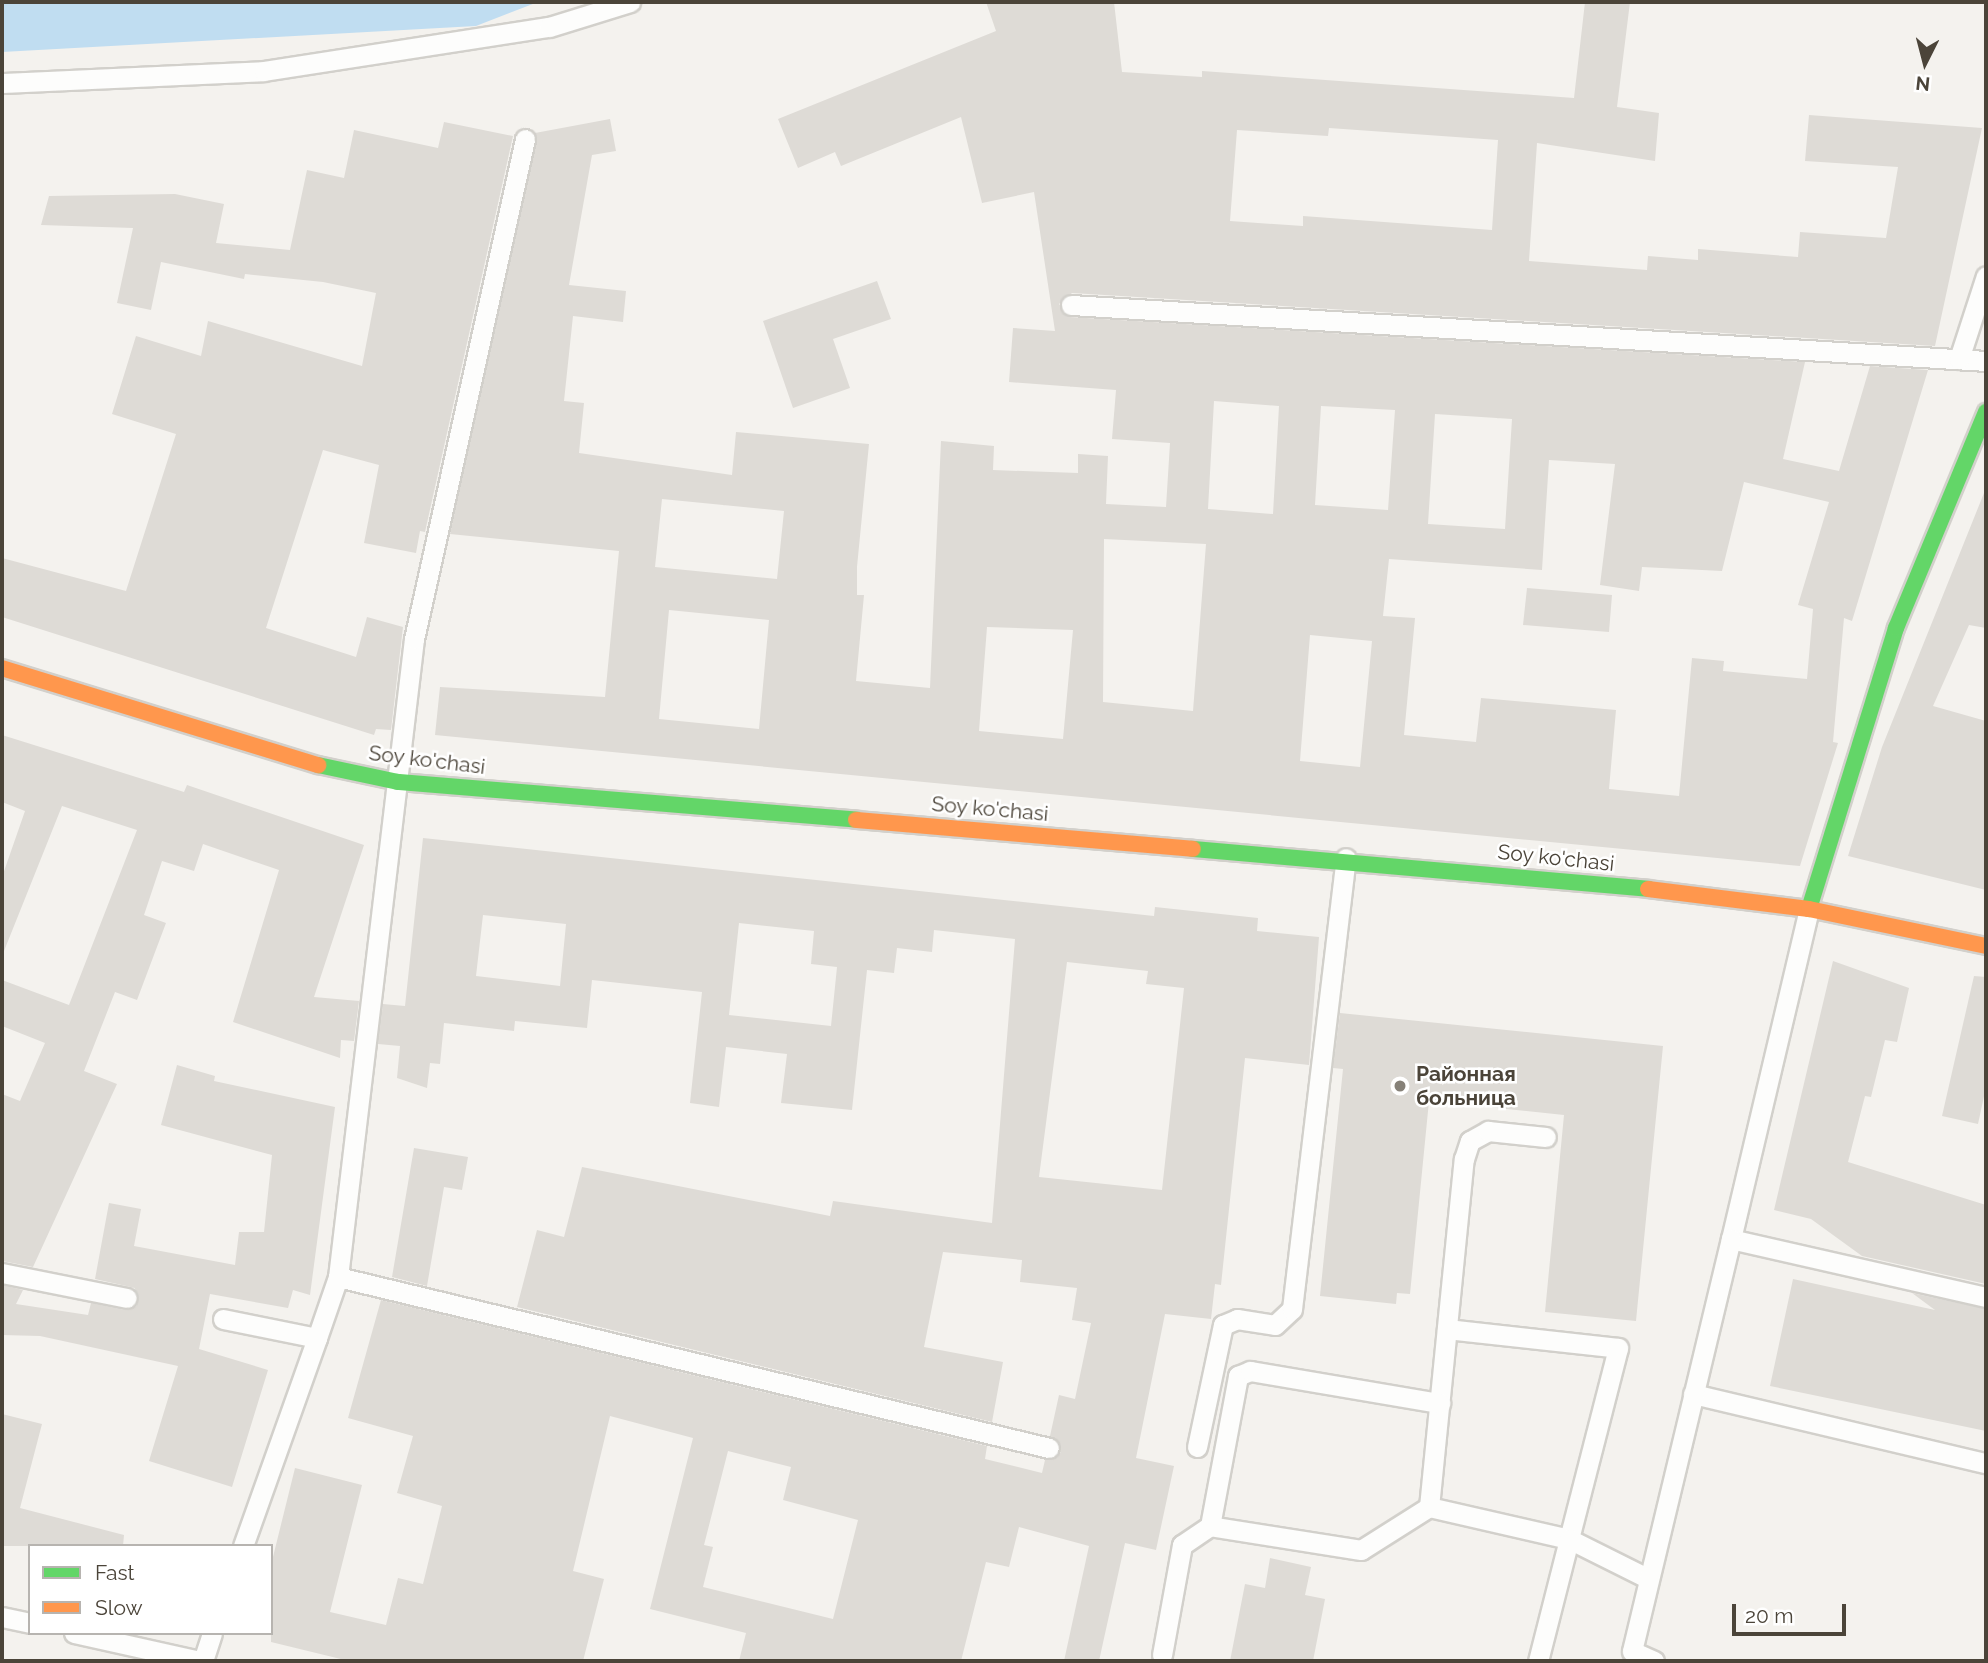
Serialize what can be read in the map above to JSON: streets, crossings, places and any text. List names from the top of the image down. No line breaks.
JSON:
{"streets":{"main road":["Soy ko'chasi"]},"places":["Районная больница"],"legend":["Fast","Slow"],"scale_bar":"20 m","north":"bottom"}
